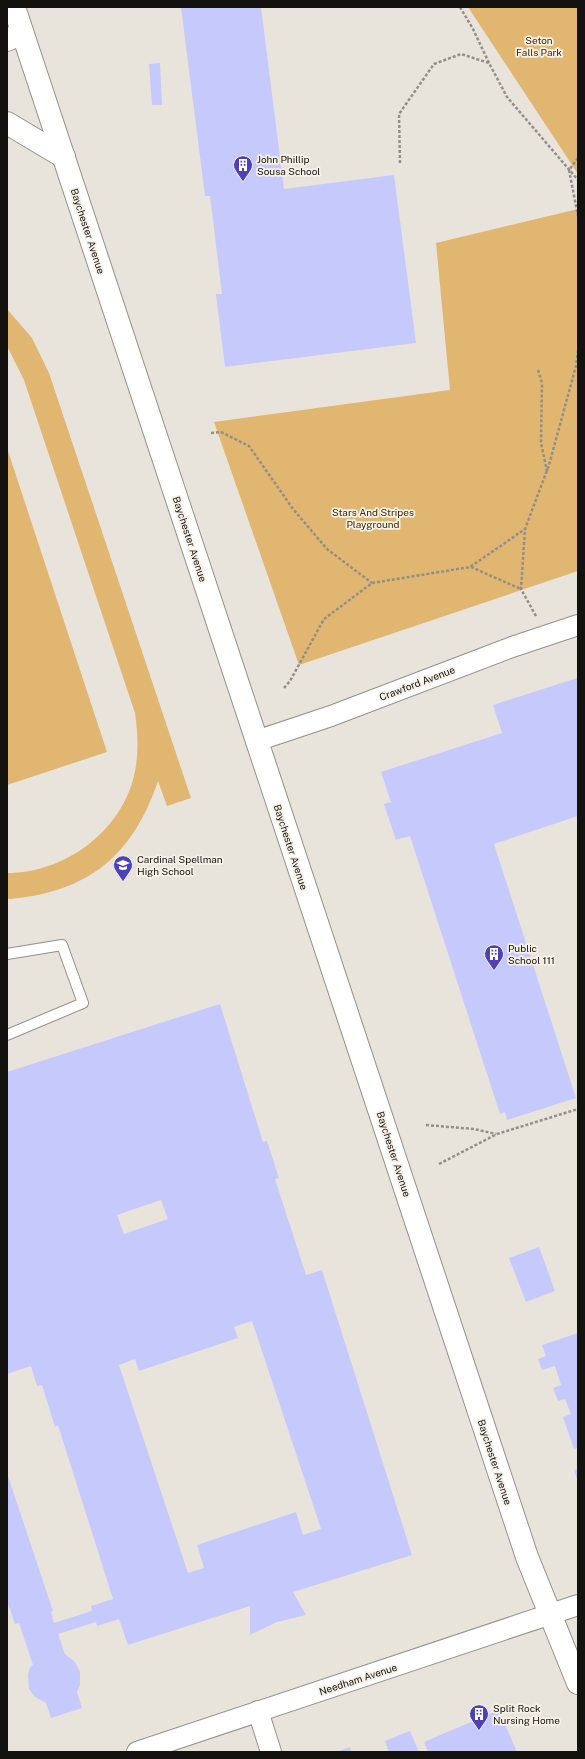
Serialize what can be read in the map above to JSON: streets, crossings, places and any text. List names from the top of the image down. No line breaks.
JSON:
{"streets":{"main road":["Baychester Avenue"],"street":["Crawford Avenue","Needham Avenue"]},"crossings":[["Baychester Avenue","Crawford Avenue"],["Baychester Avenue","Needham Avenue"]],"parks":["Seton Falls Park","Stars And Stripes Playground"],"places":{"building":["John Phillip Sousa School","Public School 111","Split Rock Nursing Home"],"school or university":["Cardinal Spellman High School"]}}
